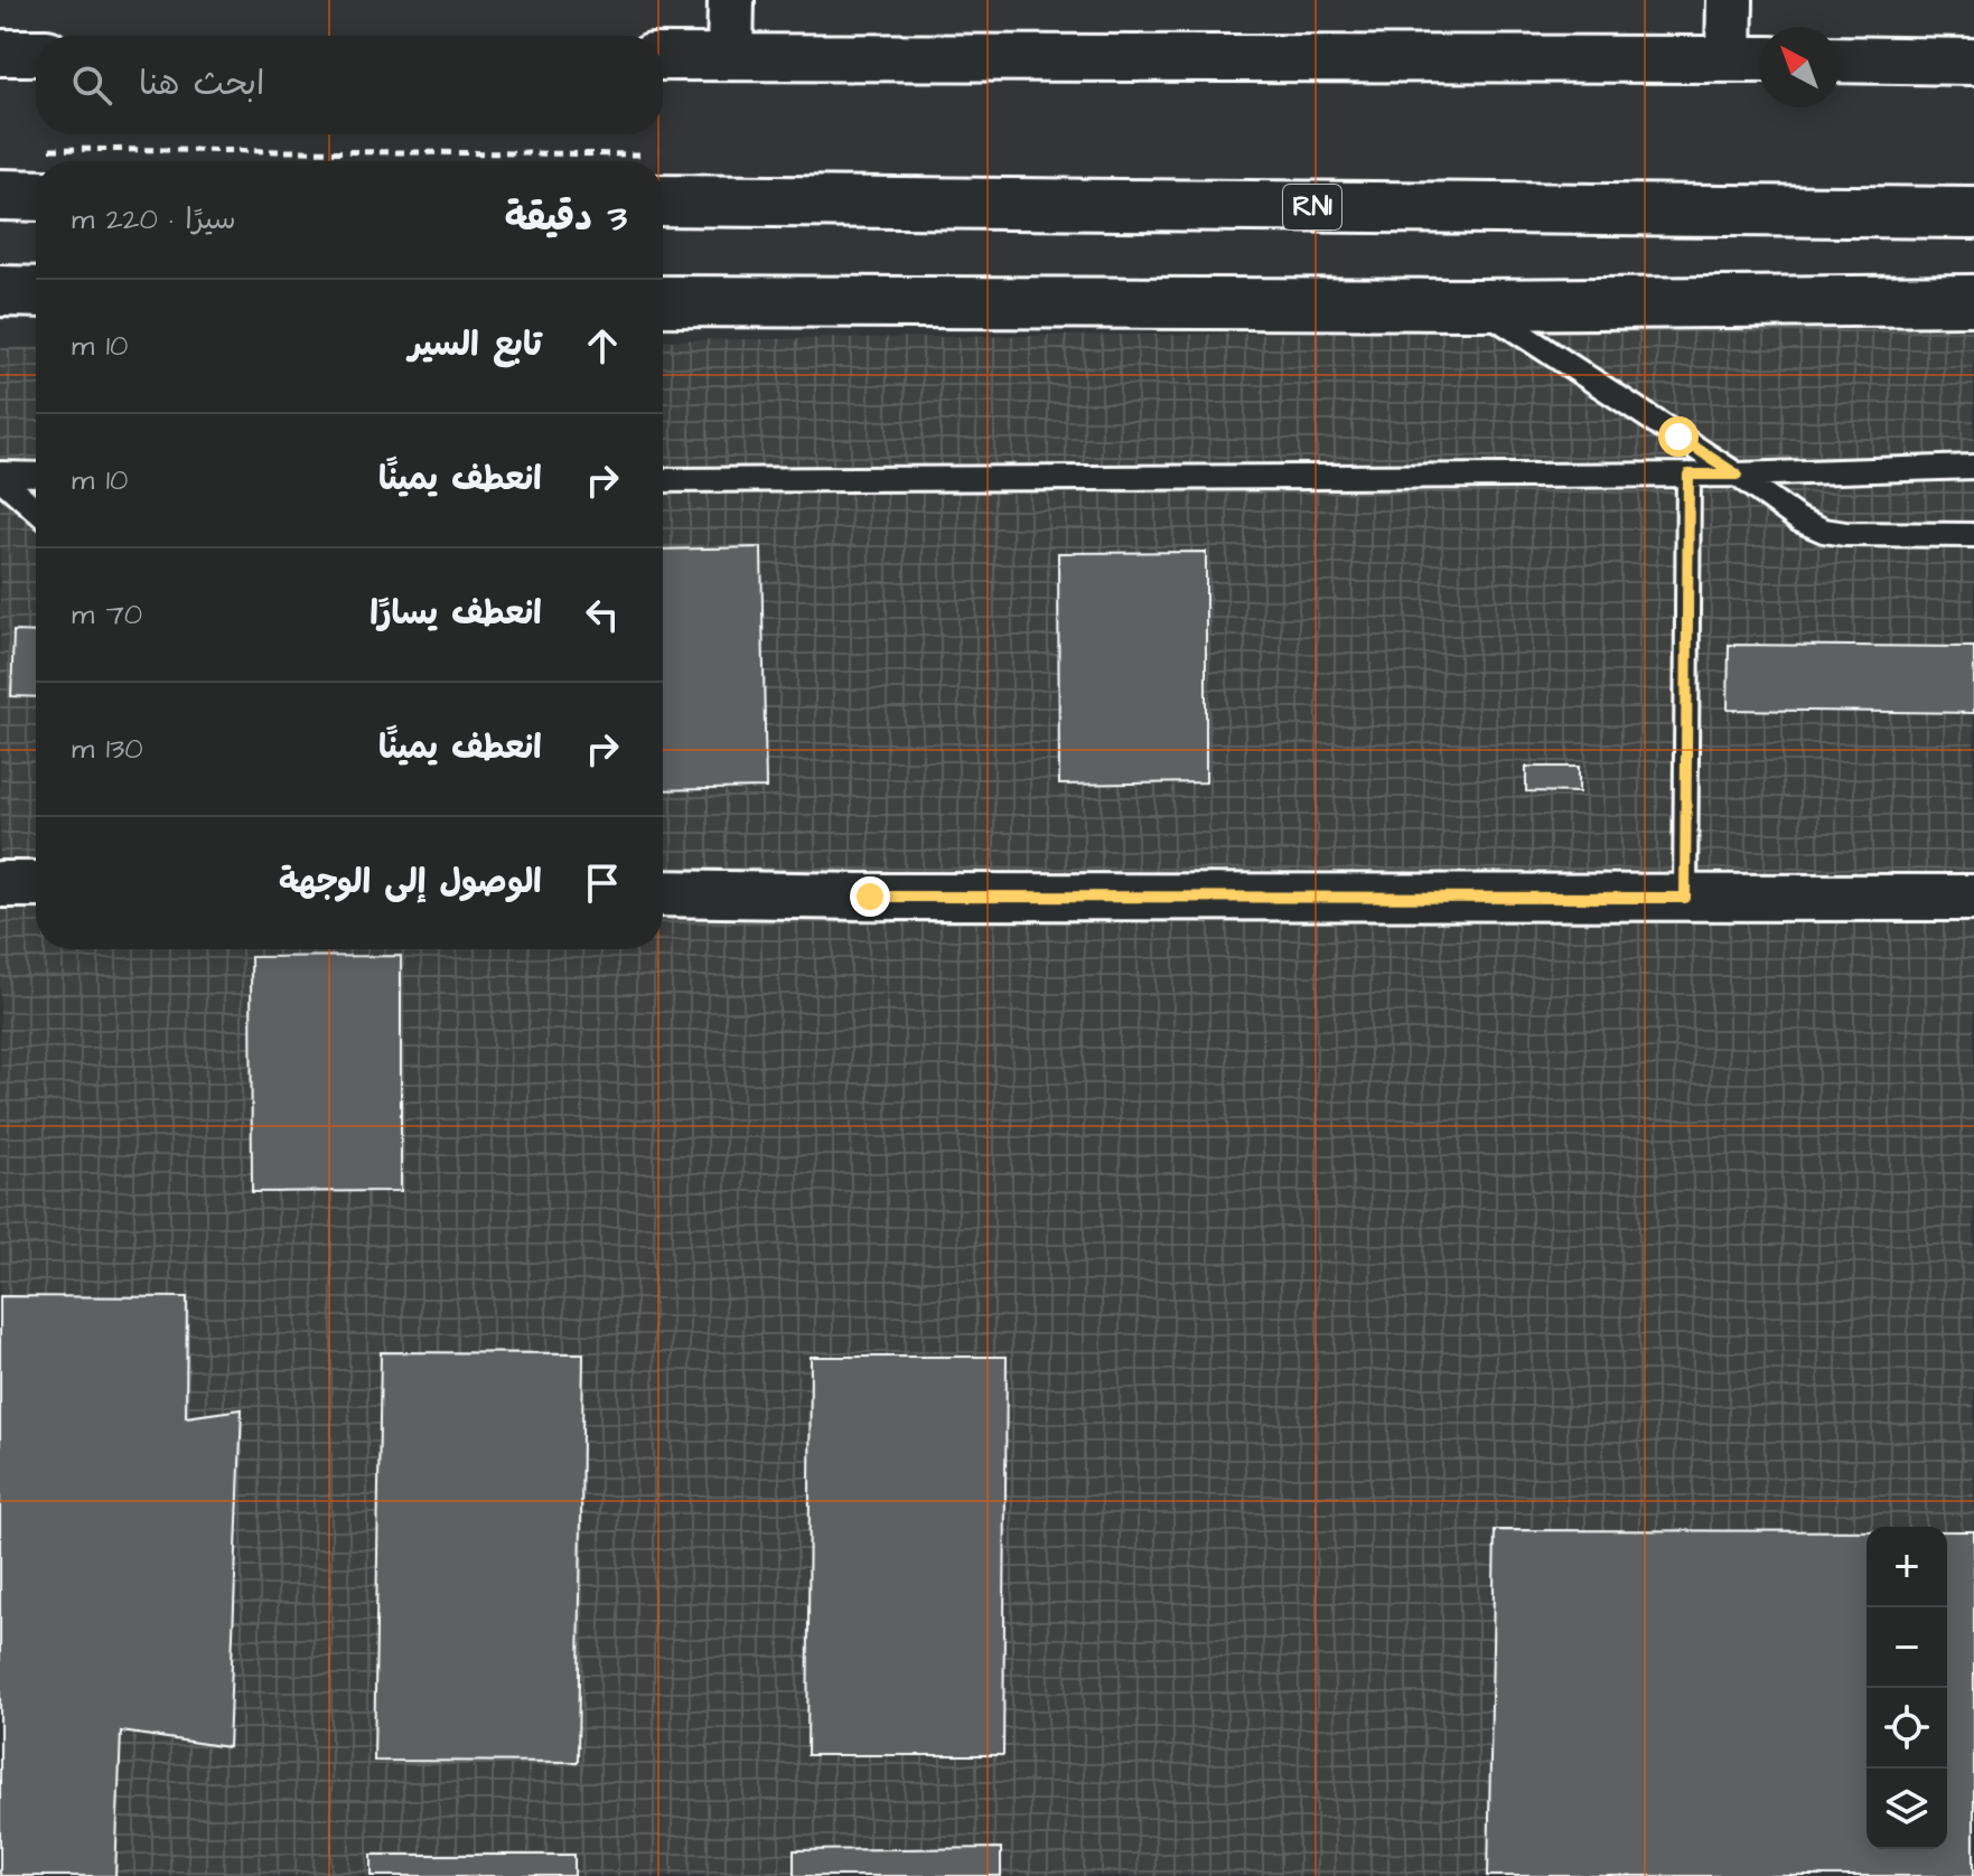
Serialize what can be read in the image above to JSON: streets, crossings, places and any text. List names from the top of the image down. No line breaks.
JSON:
{"streets":{"highway":["RN1"]},"north":"top left","page":{"search":"ابحث هنا","heading":["3 دقيقة","سيرًا · 220 m"],"list":[["تابع السير","10 m"],["انعطف يمينًا","10 m"],["انعطف يسارًا","70 m"],["انعطف يمينًا","130 m"],"الوصول إلى الوجهة"],"map_buttons":["+","−"]}}
